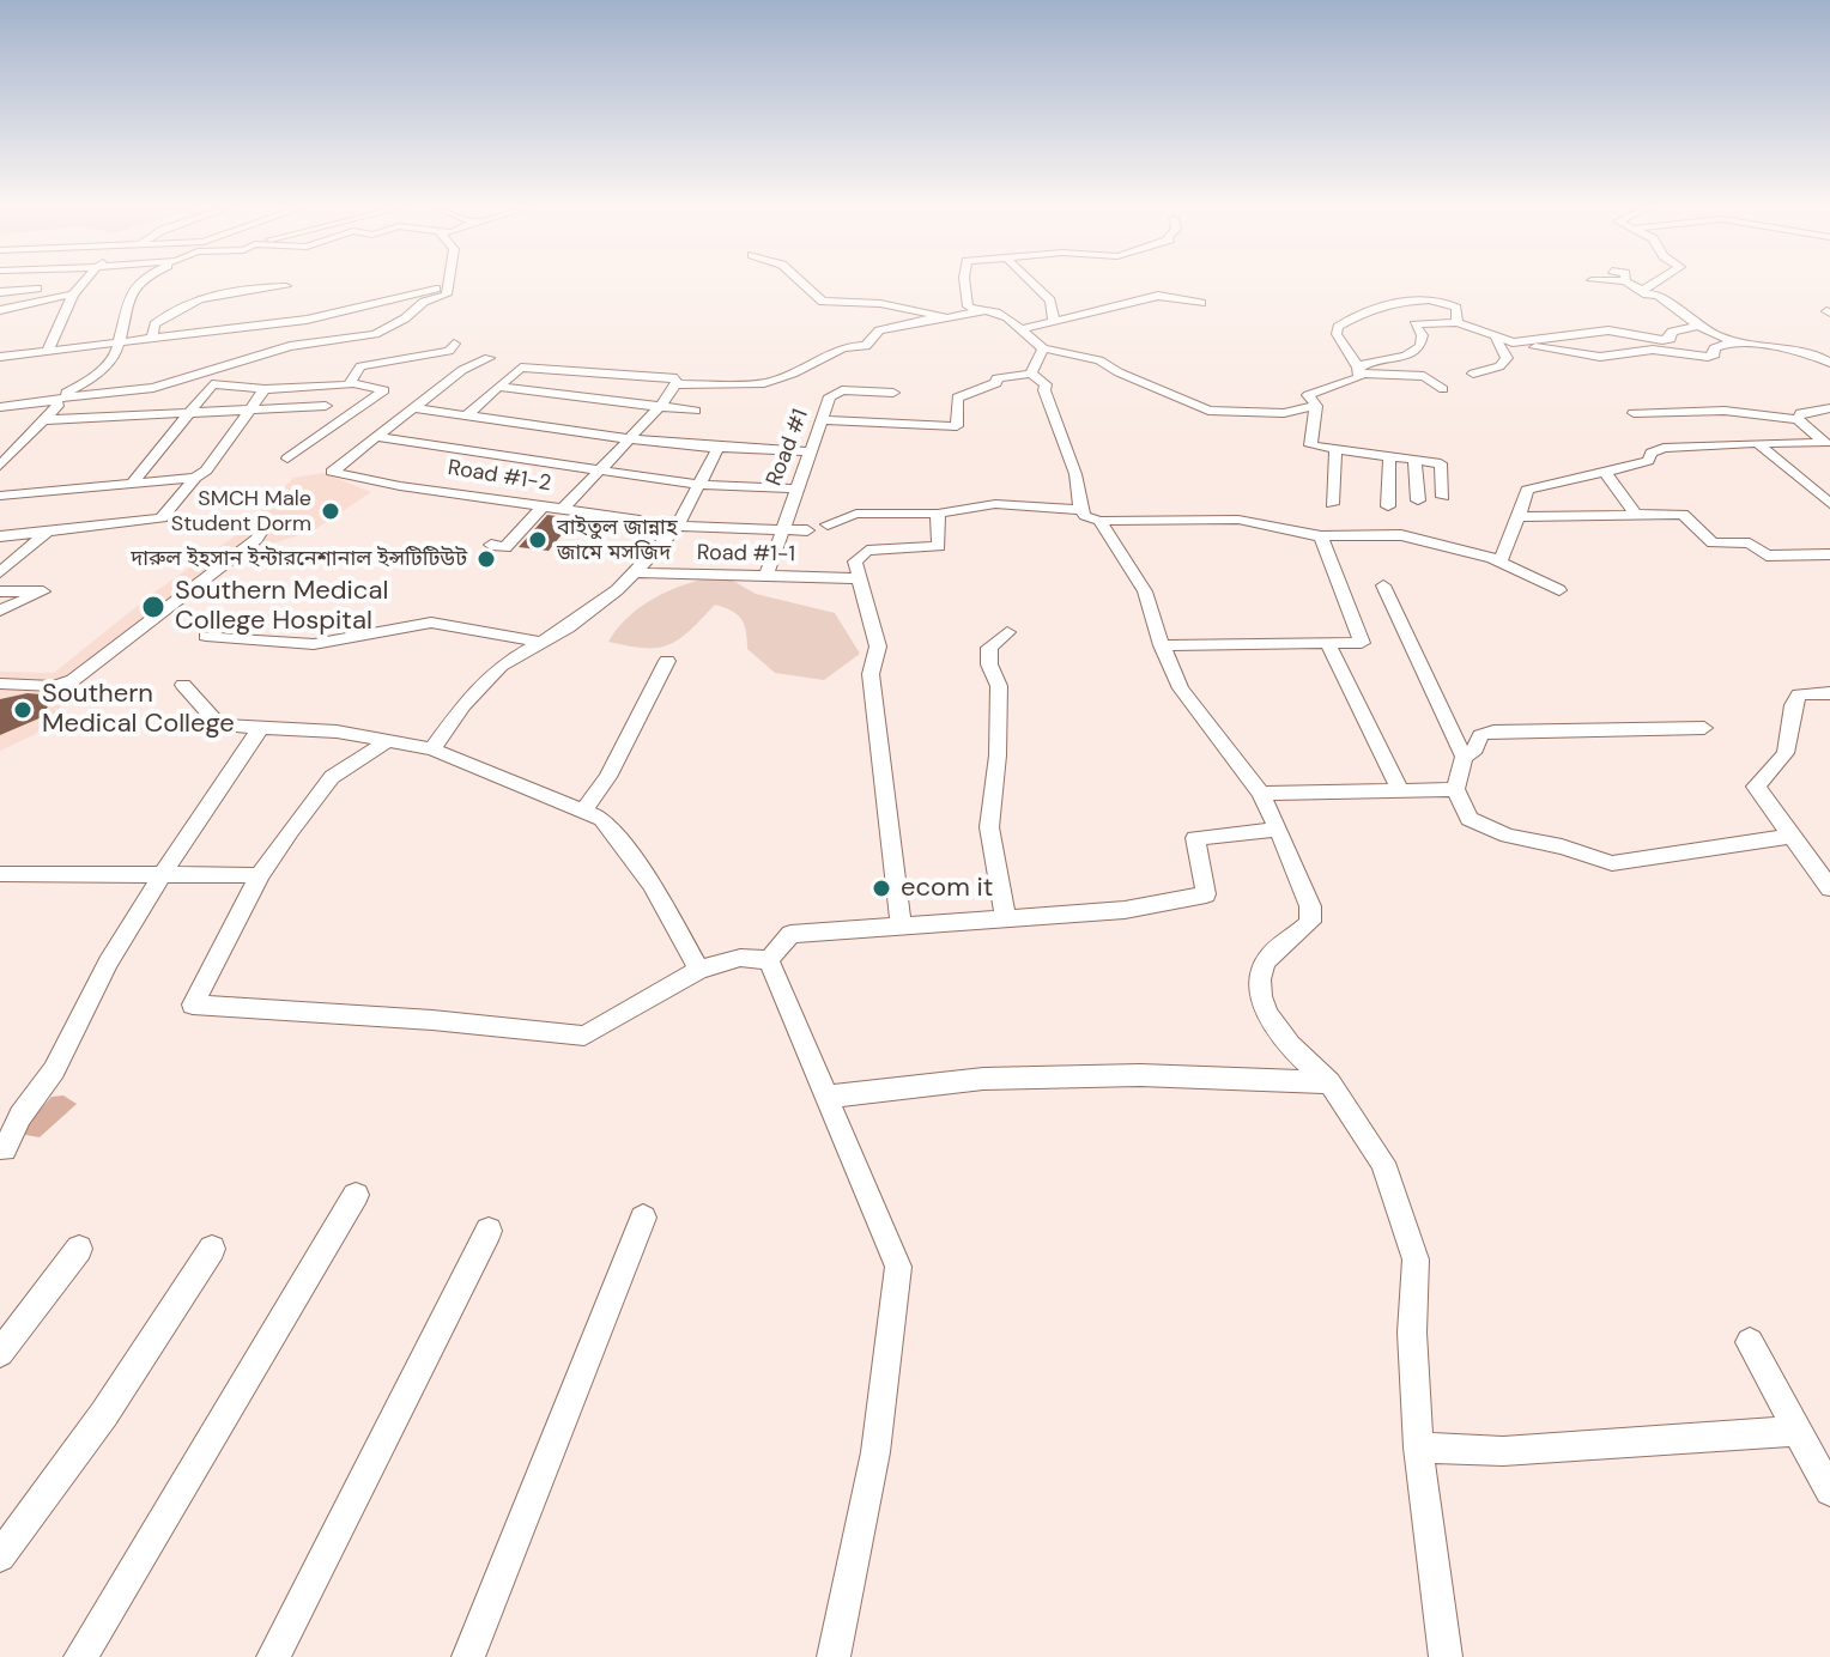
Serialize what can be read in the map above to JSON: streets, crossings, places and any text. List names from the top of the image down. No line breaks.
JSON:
{"streets":{"street":["Road #1","Road #1-2","Road #1-1"]},"crossings":[["Road #1","Road #1-1"]],"places":["SMCH Male Student Dorm","বাইতুল জান্নাহ জামে মসজিদ","দারুল ইহসান ইন্টারনেশানাল ইন্সটিটিউট","Southern Medical College Hospital","Southern Medical College","ecom it"]}
